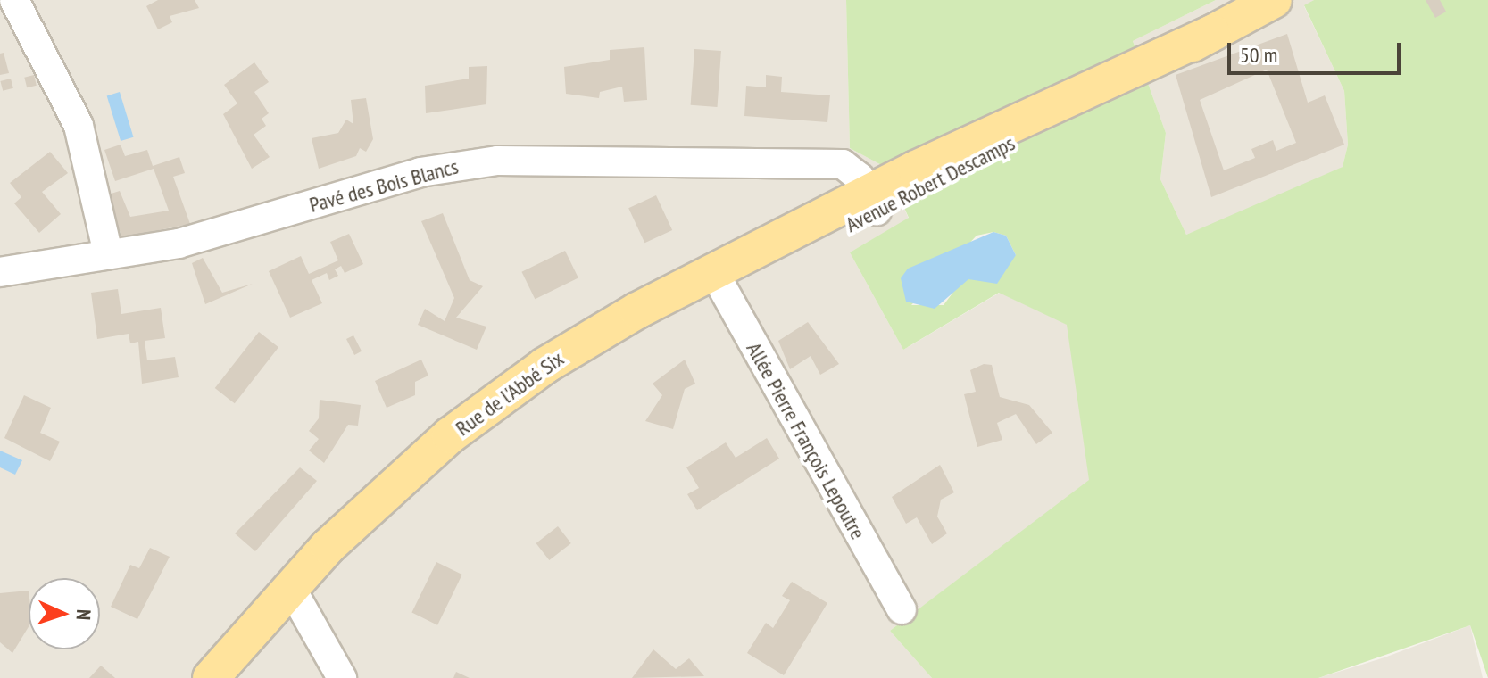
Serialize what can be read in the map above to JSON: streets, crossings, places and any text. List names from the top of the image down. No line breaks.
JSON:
{"streets":{"main road":["Avenue Robert Descamps","Rue de l'Abbé Six"],"street":["Pavé des Bois Blancs","Allée Pierre François Lepoutre"]},"crossings":[["Avenue Robert Descamps","Pavé des Bois Blancs"],["Avenue Robert Descamps","Rue de l'Abbé Six"],["Avenue Robert Descamps","Allée Pierre François Lepoutre"]],"scale_bar":"50 m","north":"right"}
